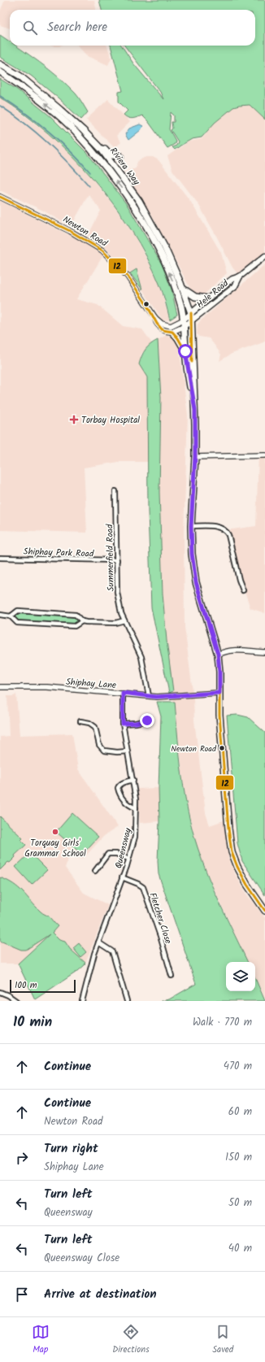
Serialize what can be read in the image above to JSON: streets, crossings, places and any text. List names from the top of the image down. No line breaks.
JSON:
{"streets":{"main road":["Riviera Way","Hele Road"],"street":["Newton Road","Shiphay Park Road","Summerfield Road","Shiphay Lane","Queensway","Fletcher Close"]},"crossings":[["Riviera Way","Newton Road"],["Riviera Way","Hele Road"],["Newton Road","Hele Road"],["Shiphay Park Road","Summerfield Road"],["Summerfield Road","Shiphay Lane"],["Shiphay Lane","Queensway"],["Queensway","Fletcher Close"]],"places":{"health":["Torbay Hospital"],"other":["Newton Road","Torquay Girls' Grammar School"]},"lines":["transit line 12"],"scale_bar":"100 m","page":{"search":"Search here","scale":"100 m","heading":["10 min","Walk · 770 m"],"list":[["Continue","470 m"],["Continue","Newton Road","60 m"],["Turn right","Shiphay Lane","150 m"],["Turn left","Queensway","50 m"],["Turn left","Queensway Close","40 m"],"Arrive at destination"],"nav":["Map","Directions","Saved"]}}
